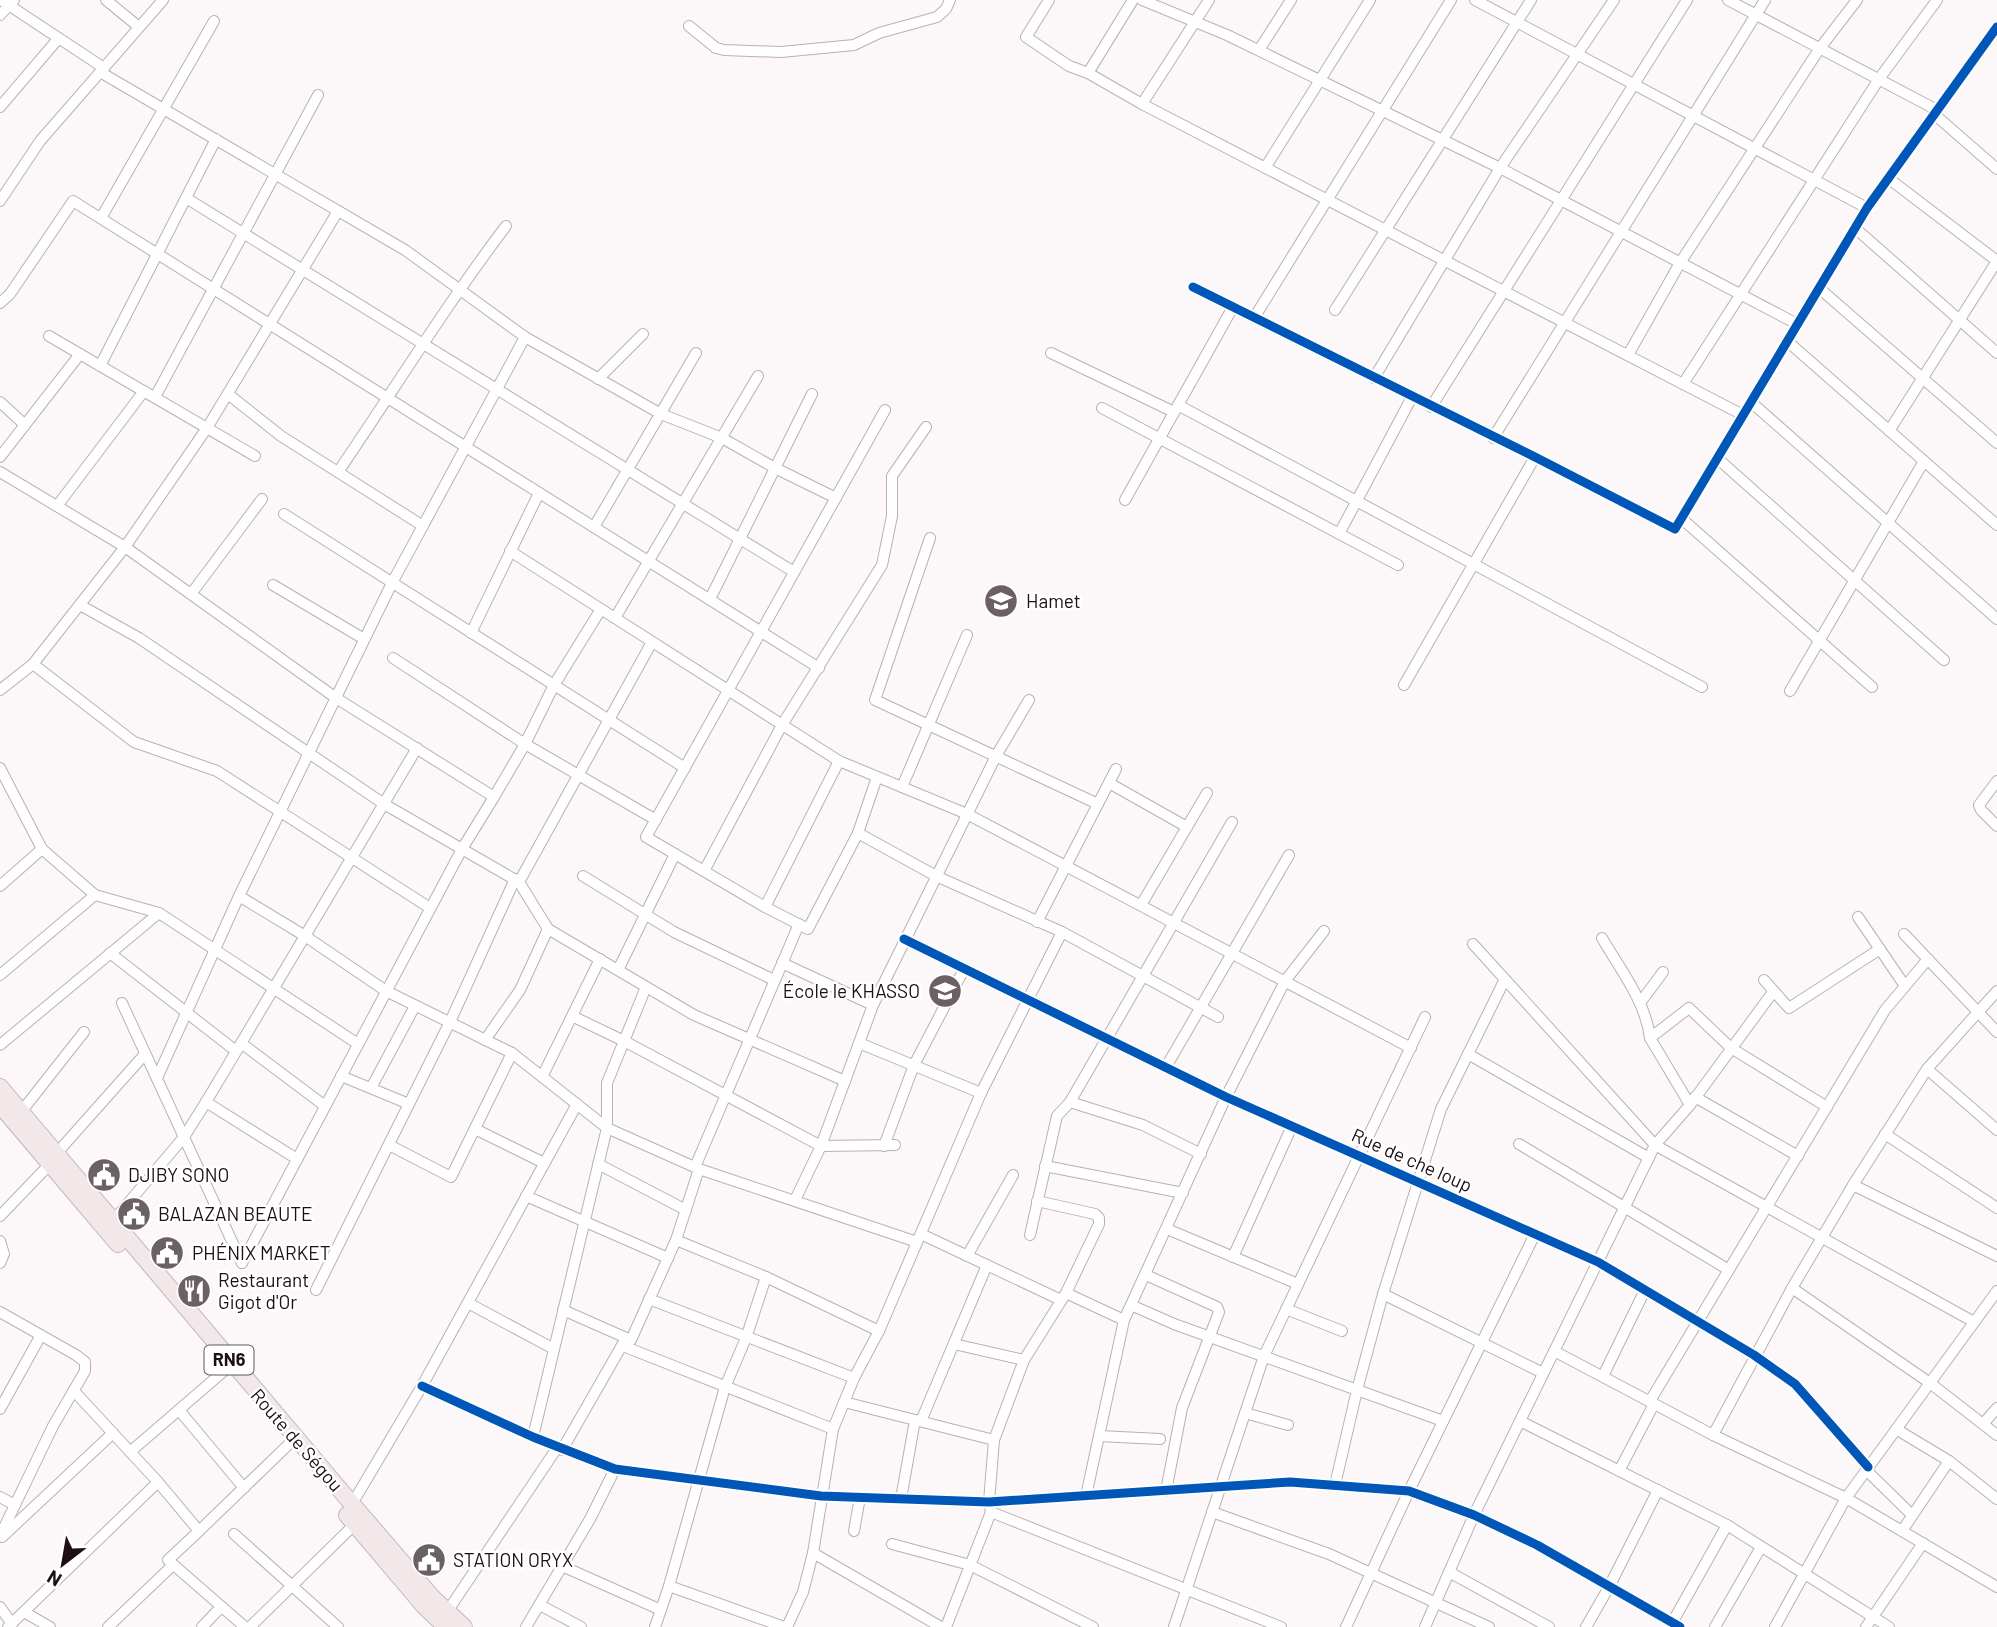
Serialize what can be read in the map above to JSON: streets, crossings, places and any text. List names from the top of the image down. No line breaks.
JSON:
{"streets":{"highway":["RN6","Route de Ségou"],"street":["Rue de che loup"]},"places":{"school or university":["Hamet","École le KHASSO"],"public building":["DJIBY SONO","BALAZAN BEAUTE","PHÉNIX MARKET","STATION ORYX"],"restaurant":["Restaurant Gigot d'Or"]},"north":"bottom left"}
